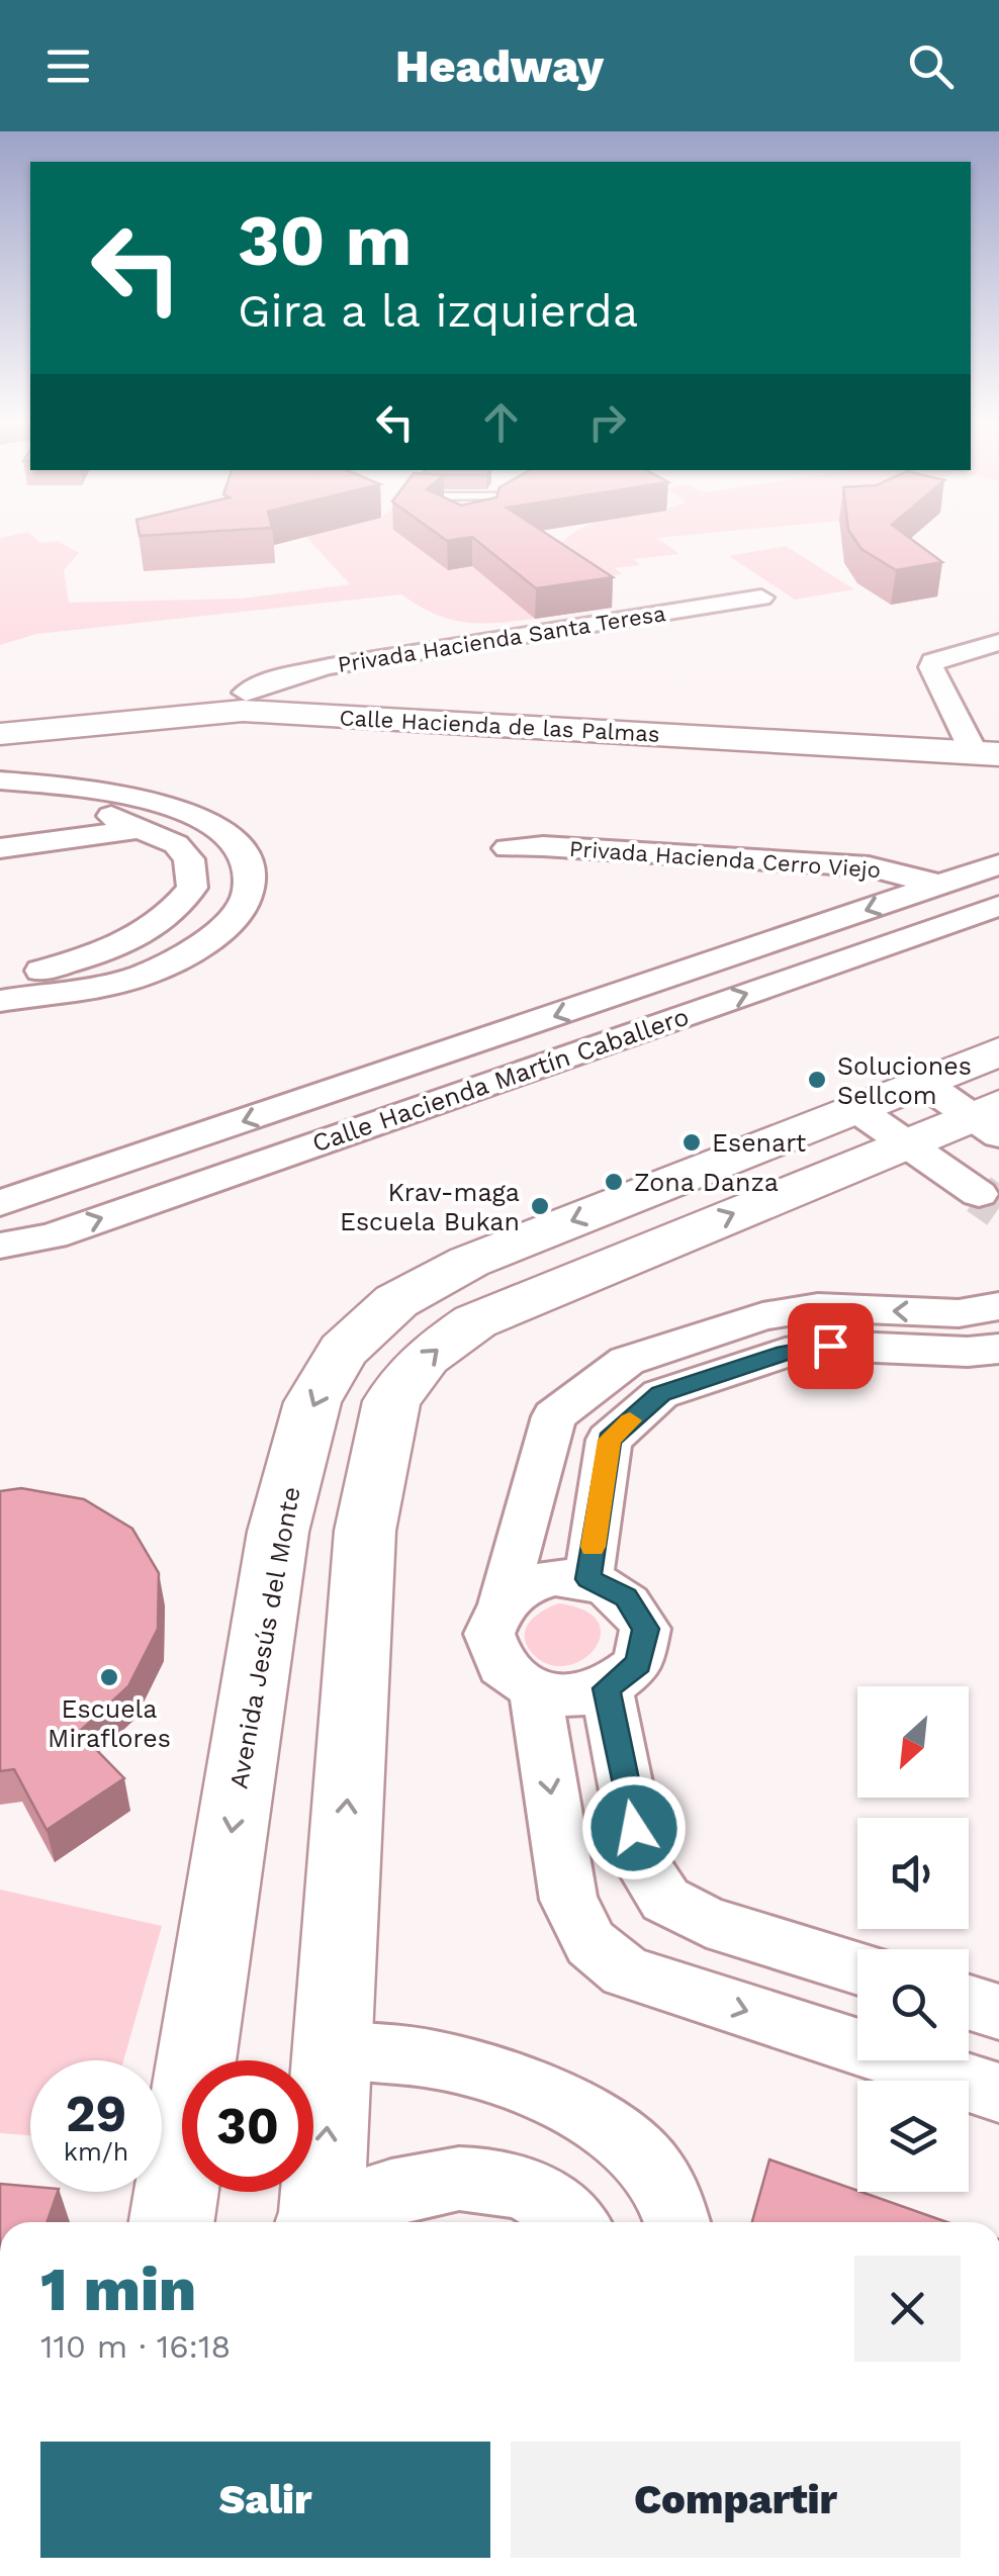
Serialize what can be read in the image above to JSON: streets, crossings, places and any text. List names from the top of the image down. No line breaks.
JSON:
{"streets":{"main road":["Calle Hacienda de las Palmas","Avenida Jesús del Monte"],"street":["Privada Hacienda Santa Teresa","Privada Hacienda Cerro Viejo","Calle Hacienda Martín Caballero"]},"crossings":[["Privada Hacienda Santa Teresa","Calle Hacienda de las Palmas"],["Privada Hacienda Cerro Viejo","Calle Hacienda Martín Caballero"]],"one_way":["Avenida Jesús del Monte"],"places":["Soluciones Sellcom","Esenart","Zona Danza","Krav-maga Escuela Bukan","Escuela Miraflores"],"north":"bottom left","page":{"header":"Headway","turn":["30 m","Gira a la izquierda"],"speed":"29 km/h","limit":"30","heading":["1 min","110 m · 16:18"],"buttons":["Salir","Compartir"]}}
